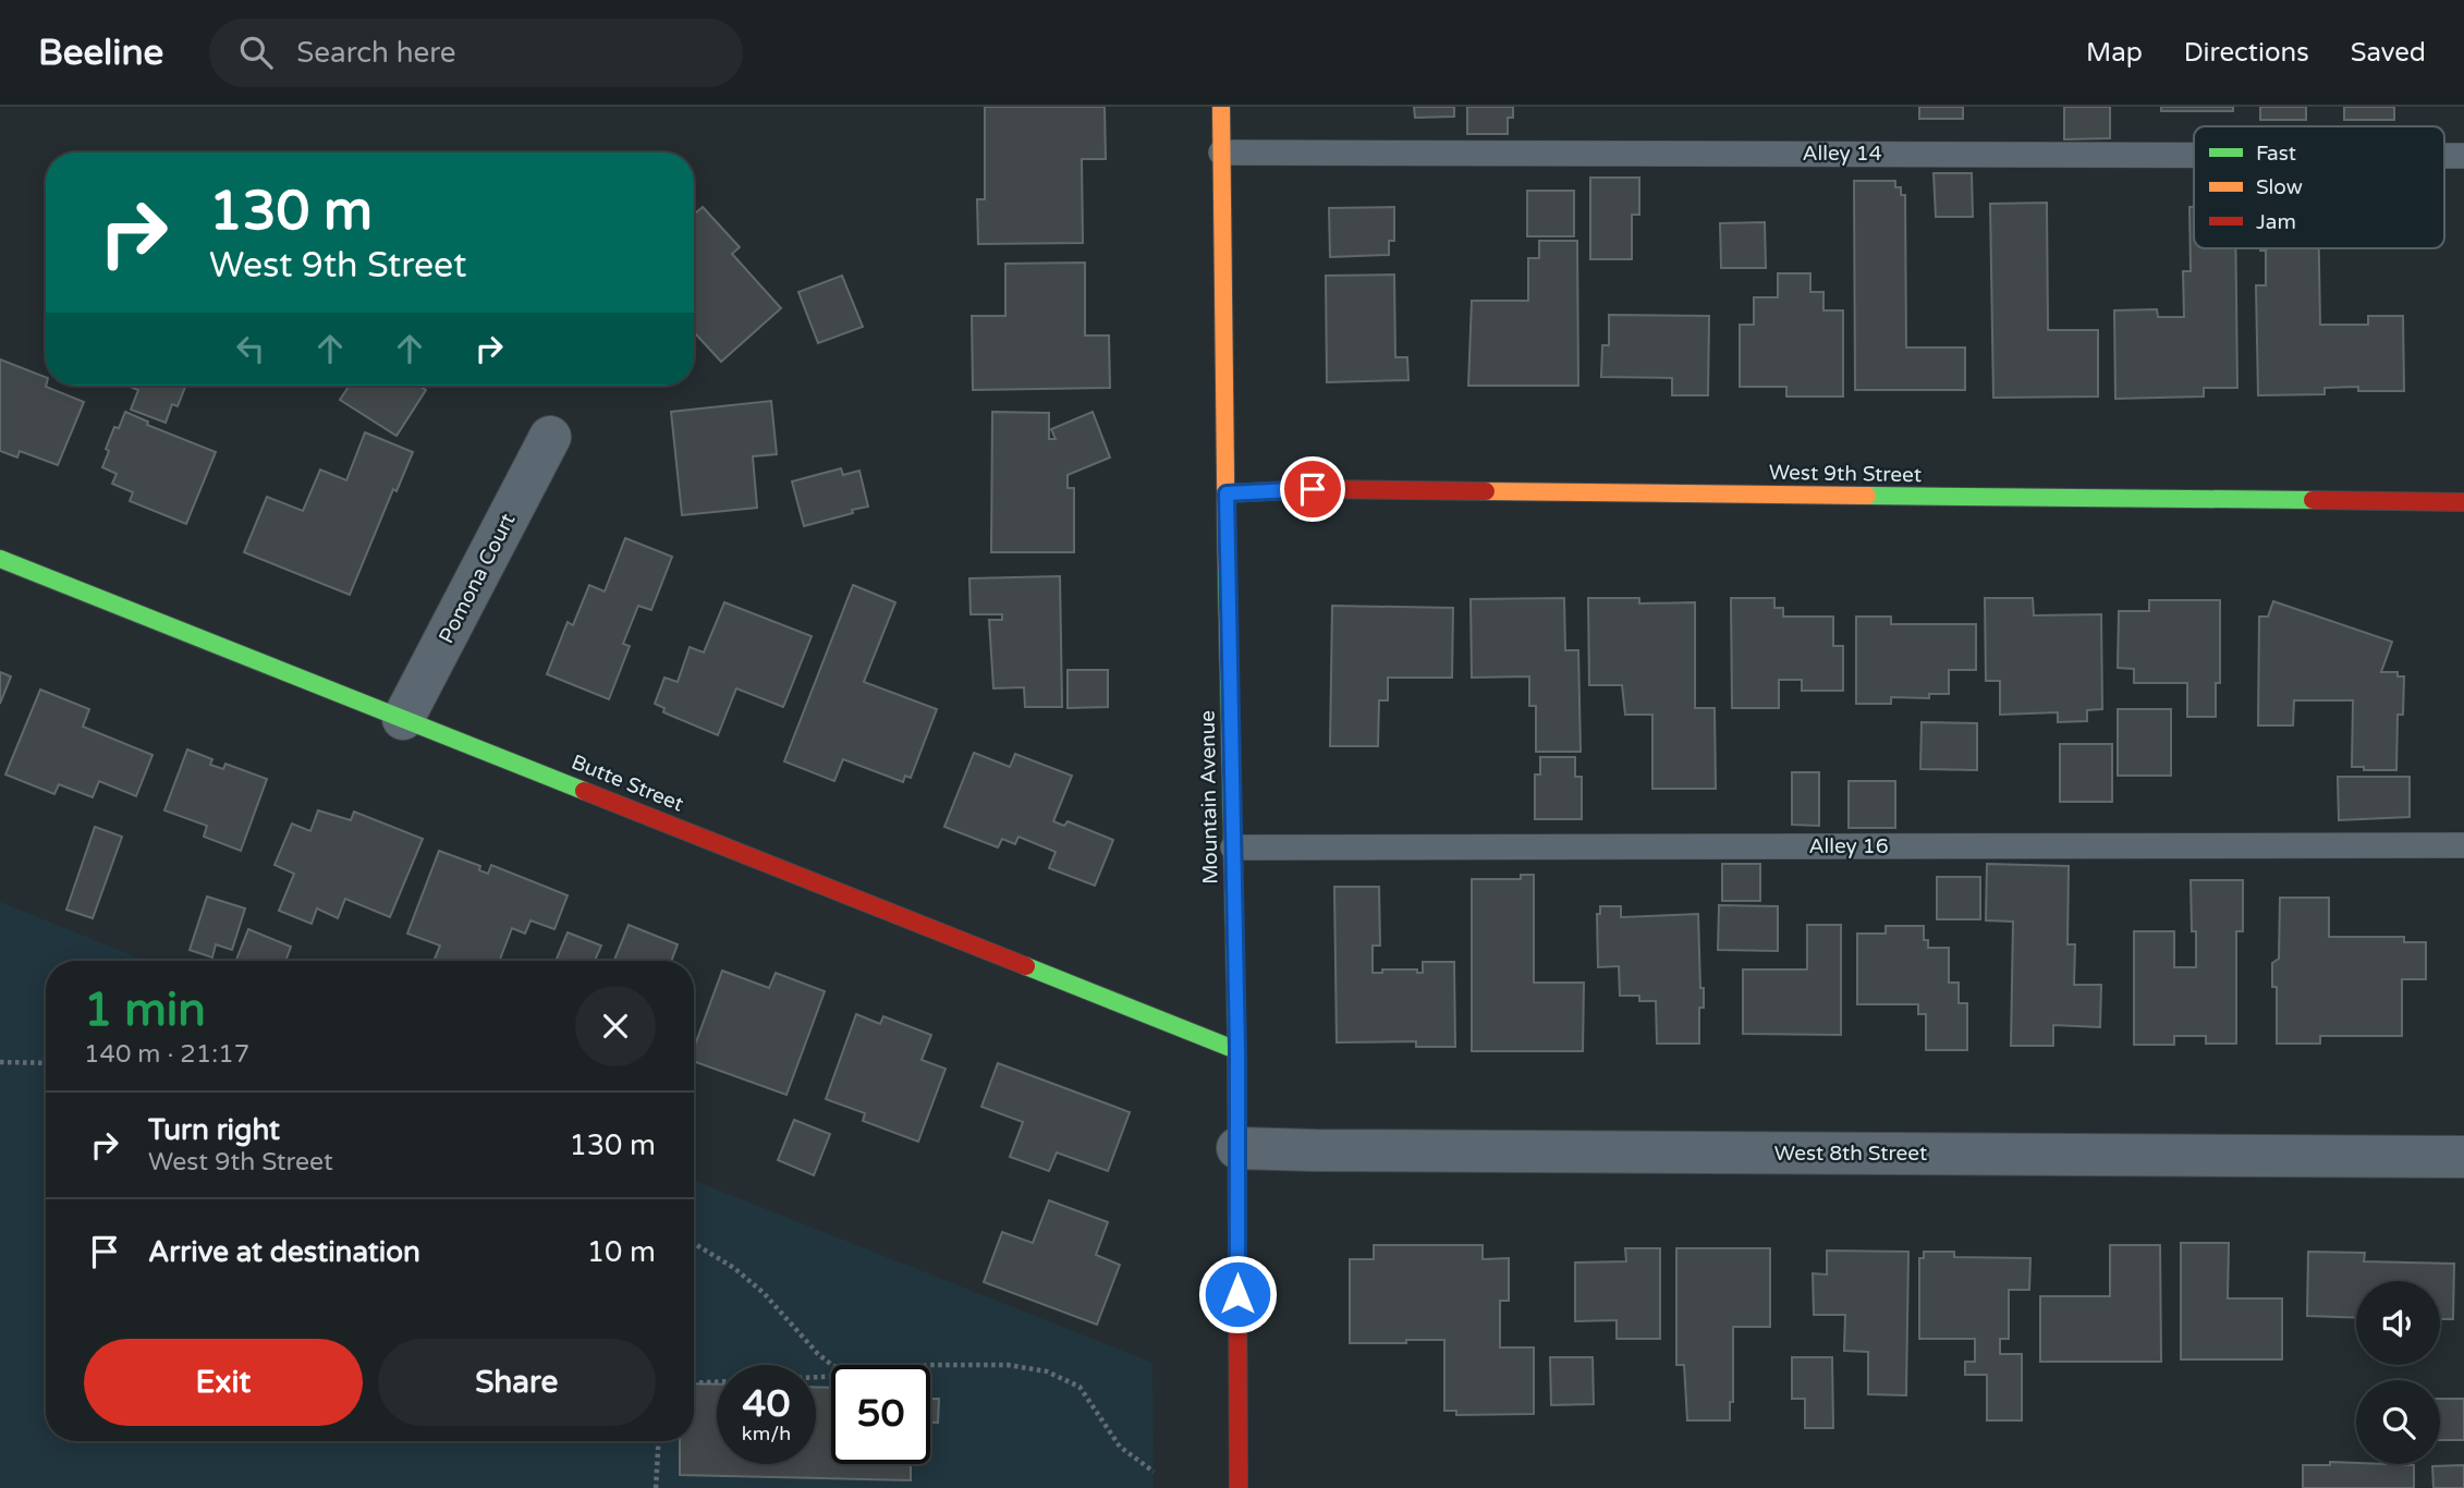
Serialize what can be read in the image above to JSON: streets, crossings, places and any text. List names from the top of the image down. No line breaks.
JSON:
{"streets":{"street":["West 9th Street","Pomona Court","Butte Street","Mountain Avenue","West 8th Street"],"lane":["Alley 14","Alley 16"]},"crossings":[["Alley 14","Mountain Avenue"],["West 9th Street","Mountain Avenue"],["Pomona Court","Butte Street"],["Butte Street","Mountain Avenue"],["Mountain Avenue","Alley 16"],["Mountain Avenue","West 8th Street"]],"legend":["Fast","Slow","Jam"],"page":{"header":"Beeline","search":"Search here","nav":["Map","Directions","Saved"],"turn":["130 m","West 9th Street"],"heading":["1 min","140 m · 21:17"],"list":[{"name":"Turn right","note":"West 9th Street","value":"130 m"},{"name":"Arrive at destination","value":"10 m"}],"buttons":["Exit","Share"],"speed":"40 km/h","limit":"50"}}
